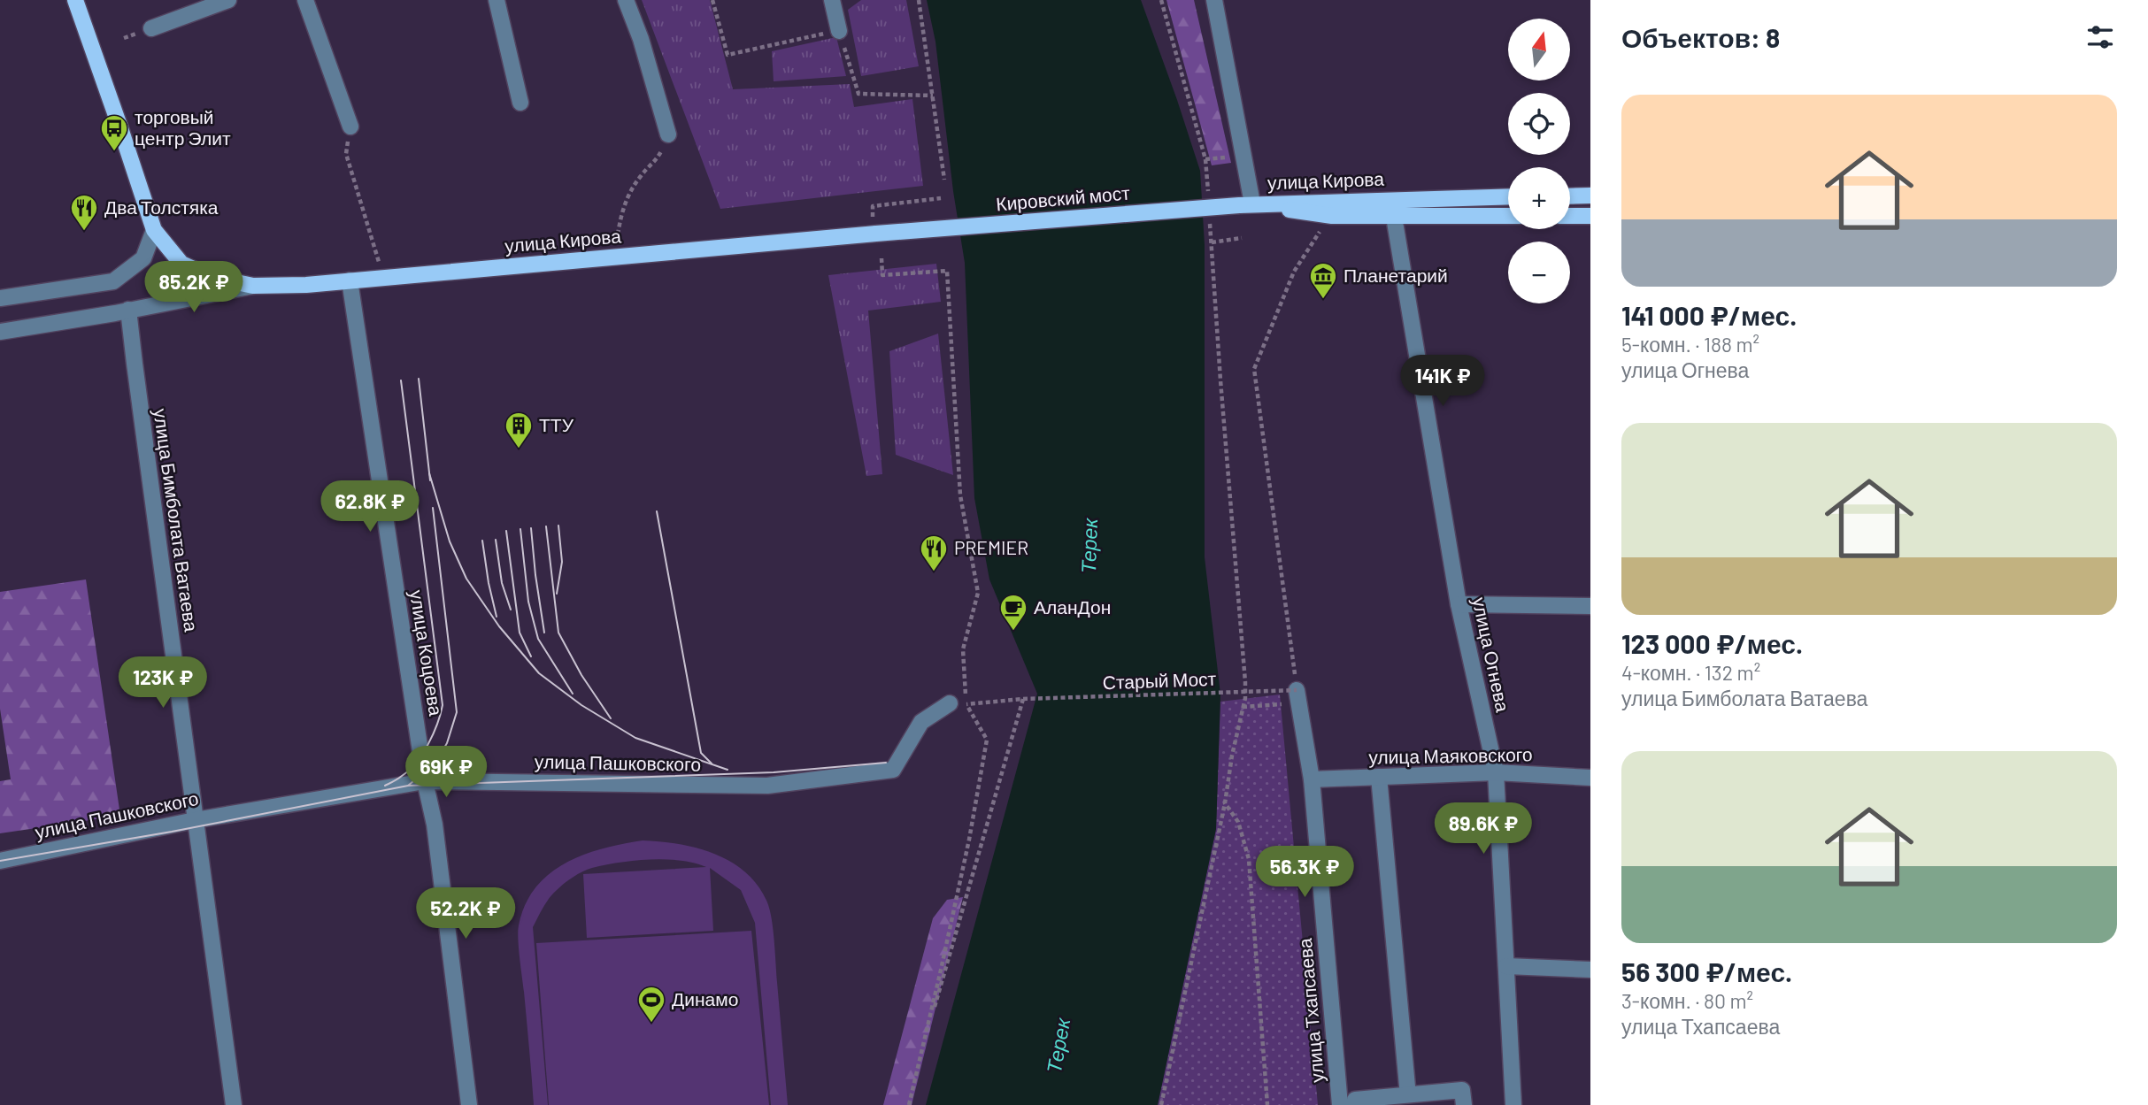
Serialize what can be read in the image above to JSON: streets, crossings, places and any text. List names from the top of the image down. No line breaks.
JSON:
{"streets":{"main road":["улица Кирова","Кировский мост"],"street":["улица Бимболата Ватаева","улица Коцоева","улица Огнева","улица Маяковского","улица Пашковского","улица Тхапсаева"],"path":["Старый Мост"]},"crossings":[["улица Кирова","Кировский мост"],["улица Кирова","улица Бимболата Ватаева"],["улица Кирова","улица Коцоева"],["улица Кирова","улица Огнева"],["улица Бимболата Ватаева","улица Пашковского"],["улица Коцоева","улица Пашковского"],["улица Огнева","улица Маяковского"],["Старый Мост","улица Тхапсаева"],["улица Маяковского","улица Тхапсаева"]],"water":["Терек"],"places":{"bus stop":["торговый центр Элит"],"restaurant":["Два Толстяка","PREMIER"],"museum":["Планетарий"],"building":["ТТУ"],"cafe":["АланДон"],"sports":["Динамо"]},"north":"top","page":{"heading":"Объектов: 8","map_buttons":["+","−"],"list":[{"name":"141 000 ₽/мес.","note":"5-комн. · 188 m² · улица Огнева"},{"name":"123 000 ₽/мес.","note":"4-комн. · 132 m² · улица Бимболата Ватаева"},{"name":"56 300 ₽/мес.","note":"3-комн. · 80 m² · улица Тхапсаева"}],"price":["85.2K ₽","141K ₽","62.8K ₽","123K ₽","69K ₽","89.6K ₽","56.3K ₽","52.2K ₽"]}}
